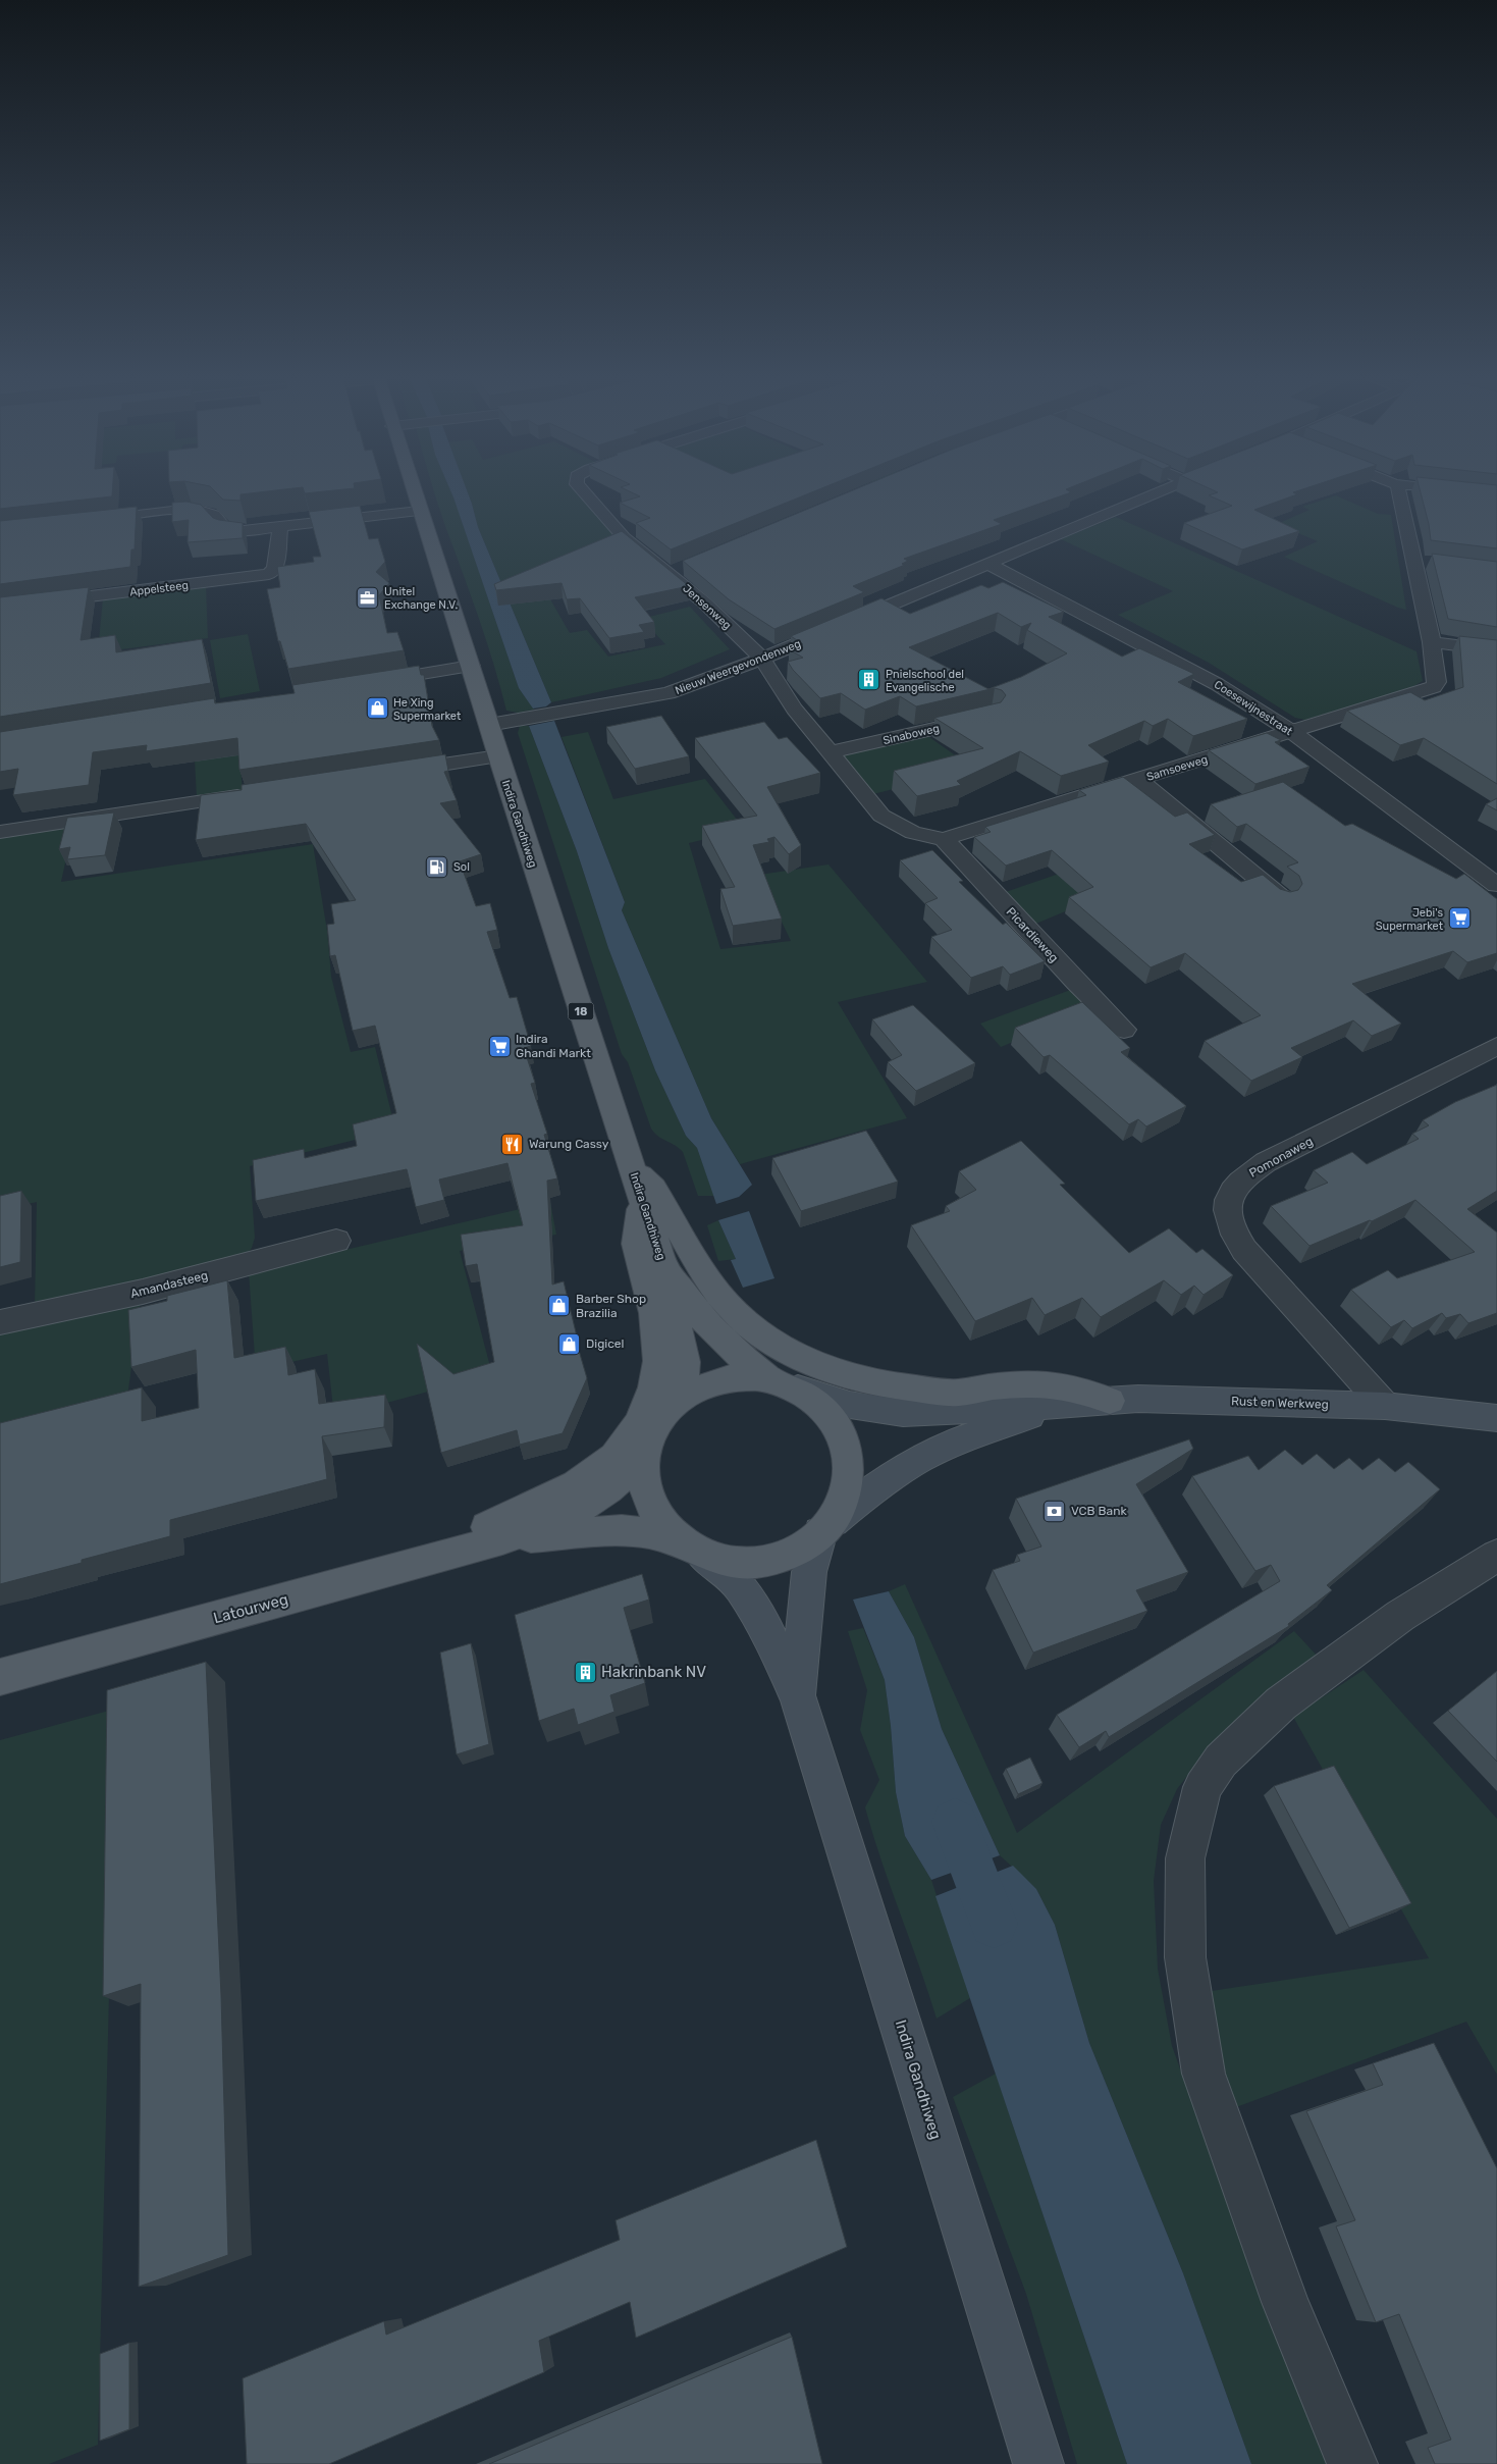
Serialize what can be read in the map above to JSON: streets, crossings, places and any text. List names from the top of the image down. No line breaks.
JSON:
{"streets":{"main road":["Indira Gandhiweg","18","Rust en Werkweg","Latourweg"],"street":["Appelsteeg","Jensenweg","Nieuw Weergevondenweg","Coesewijnestraat","Sinaboweg","Samsoeweg","Picardieweg","Pomonaweg","Amandasteeg"]},"crossings":[["Jensenweg","Nieuw Weergevondenweg"],["Nieuw Weergevondenweg","Coesewijnestraat"],["Nieuw Weergevondenweg","Indira Gandhiweg"],["Coesewijnestraat","Samsoeweg"],["Sinaboweg","Samsoeweg"],["Samsoeweg","Picardieweg"],["Indira Gandhiweg","Rust en Werkweg"],["Indira Gandhiweg","Latourweg"],["Pomonaweg","Rust en Werkweg"],["Rust en Werkweg","Latourweg"]],"places":{"office":["Unitel Exchange N.V."],"building":["Pnielschool del Evangelische","Hakrinbank NV"],"shop":["He Xing Supermarket","Barber Shop Brazilia","Digicel"],"fuel station":["Sol"],"supermarket":["Jebi's Supermarket","Indira Ghandi Markt"],"restaurant":["Warung Cassy"],"bank":["VCB Bank"]}}
